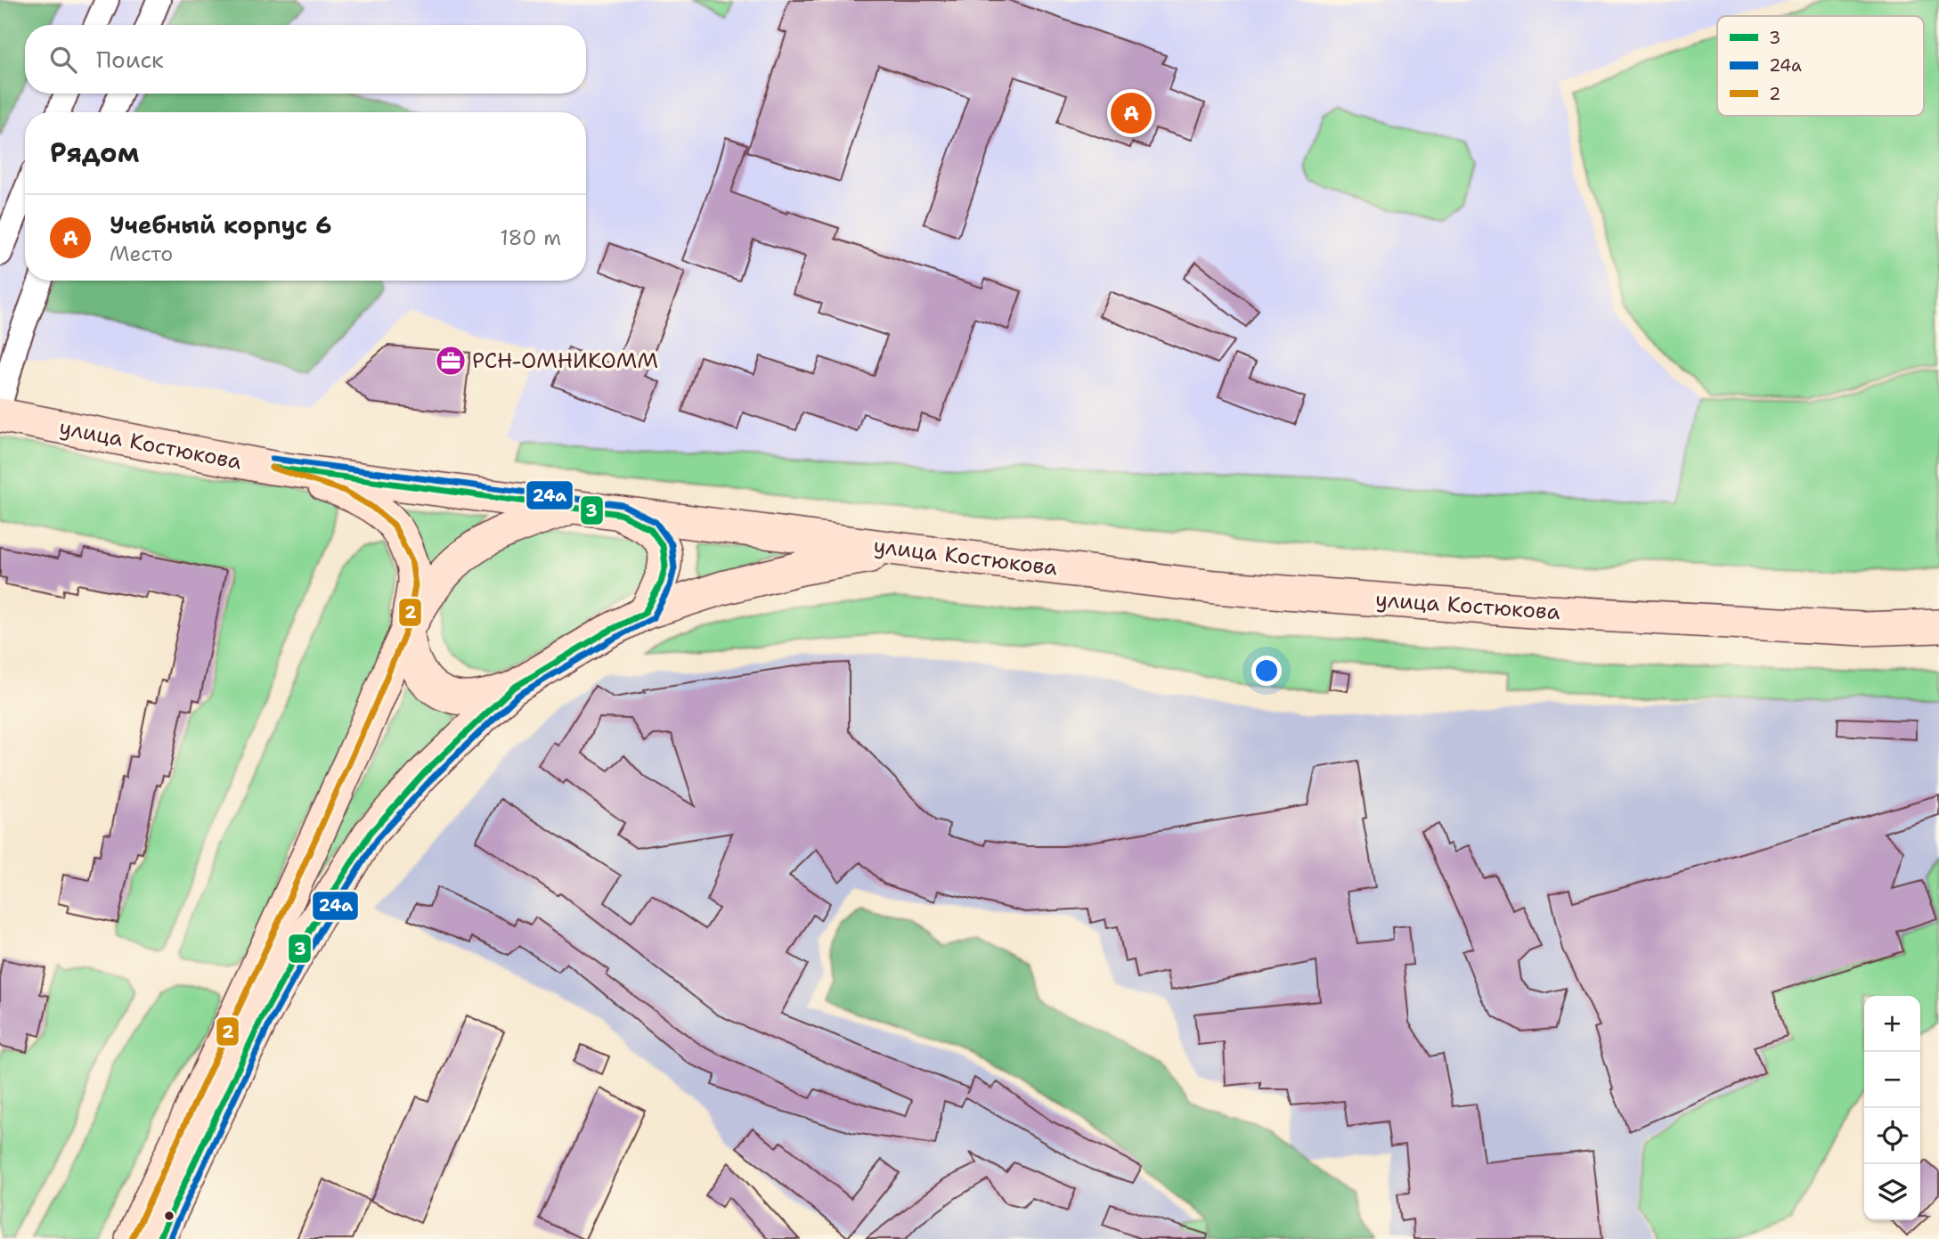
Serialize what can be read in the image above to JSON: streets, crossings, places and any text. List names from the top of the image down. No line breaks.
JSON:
{"streets":{"main road":["улица Костюкова"]},"places":{"office":["РСН-ОМНИКОММ"]},"lines":["transit line 24a","transit line 3","transit line 2"],"legend":["3","24a","2"],"page":{"search":"Поиск","pins":"A","heading":"Рядом","list":[{"mark":"A","name":"Учебный корпус 6","note":"Место","value":"180 m"}],"map_buttons":["+","−"]}}
